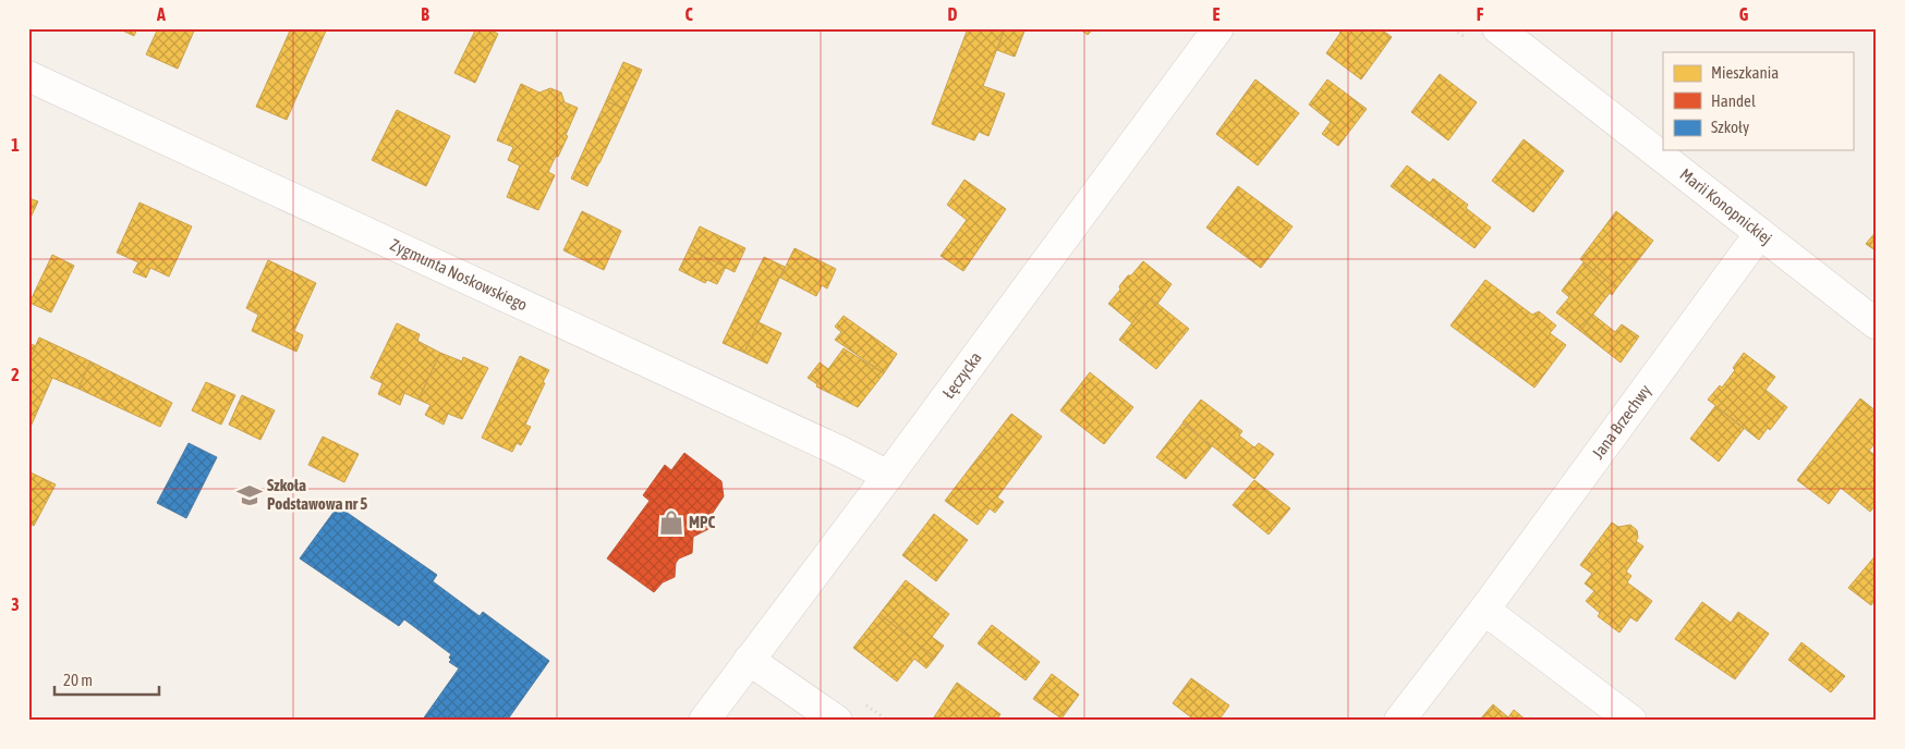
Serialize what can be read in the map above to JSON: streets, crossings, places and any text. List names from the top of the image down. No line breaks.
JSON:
{"streets":{"street":["Marii Konopnickiej","Zygmunta Noskowskiego","Łęczycka","Jana Brzechwy"]},"crossings":[["Marii Konopnickiej","Jana Brzechwy"],["Zygmunta Noskowskiego","Łęczycka"]],"places":{"school or university":["Szkoła Podstawowa nr 5"],"shop":["MPC"]},"legend":["Mieszkania","Handel","Szkoły"],"scale_bar":"20 m","grid":{"columns":["A","B","C","D","E","F","G"],"rows":["1","2","3"]}}
